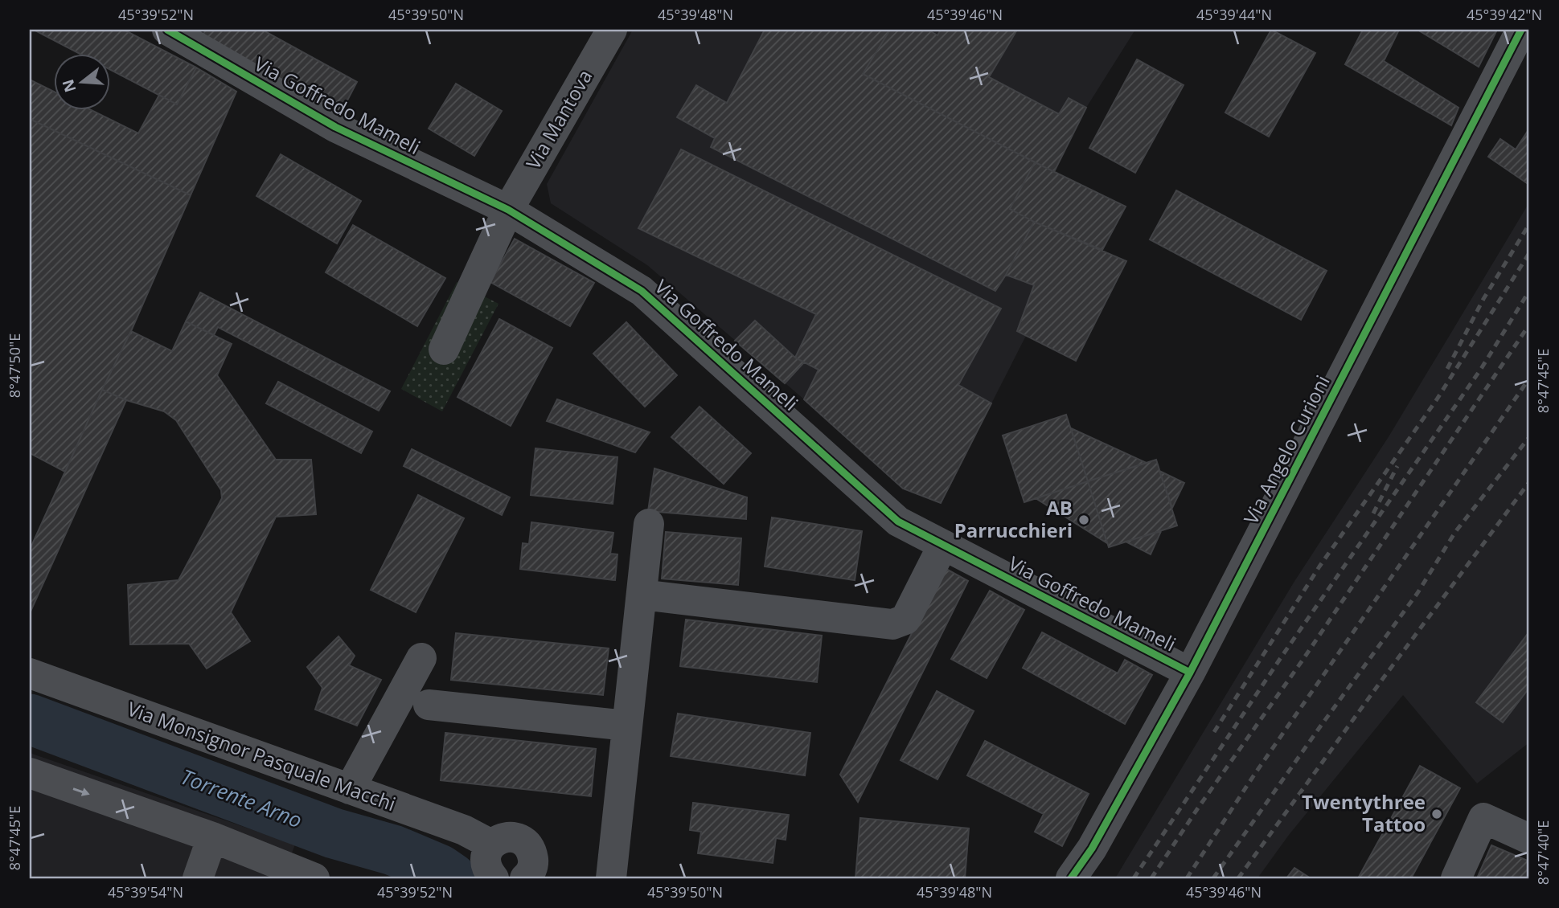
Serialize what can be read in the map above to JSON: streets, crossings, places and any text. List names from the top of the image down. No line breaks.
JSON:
{"streets":{"street":["Via Goffredo Mameli","Via Mantova","Via Angelo Curioni","Via Monsignor Pasquale Macchi"]},"crossings":[["Via Goffredo Mameli","Via Mantova"],["Via Goffredo Mameli","Via Angelo Curioni"]],"water":["Torrente Arno"],"places":["AB Parrucchieri","Twentythree Tattoo"],"north":"left","coordinates":["45°39'52\"N","45°39'50\"N","45°39'48\"N","45°39'46\"N","45°39'44\"N","45°39'42\"N","8°47'50\"E","8°47'45\"E","8°47'40\"E","45°39'54\"N"]}
